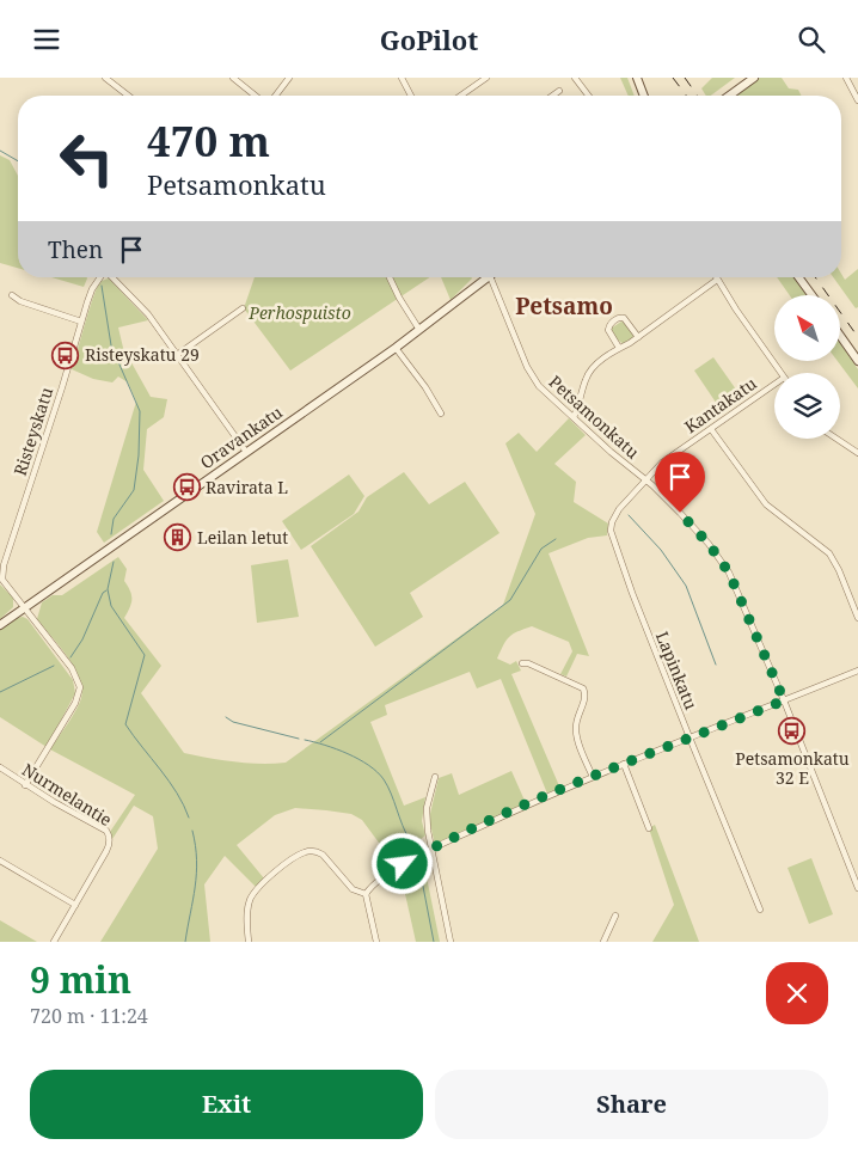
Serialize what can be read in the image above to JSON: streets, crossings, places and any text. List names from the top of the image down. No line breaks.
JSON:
{"streets":{"street":["Kantakatu","Petsamonkatu","Risteyskatu","Oravankatu","Lapinkatu","Nurmelantie"]},"crossings":[["Kantakatu","Petsamonkatu"],["Kantakatu","Lapinkatu"],["Petsamonkatu","Lapinkatu"],["Risteyskatu","Oravankatu"],["Risteyskatu","Nurmelantie"]],"districts":["Petsamo"],"parks":["Perhospuisto"],"places":{"bus stop":["Risteyskatu 29","Ravirata L","Petsamonkatu 32 E"],"building":["Leilan letut"]},"north":"top left","page":{"header":"GoPilot","turn":["470 m","Petsamonkatu"],"then":"Then","heading":["9 min","720 m · 11:24"],"buttons":["Exit","Share"]}}
